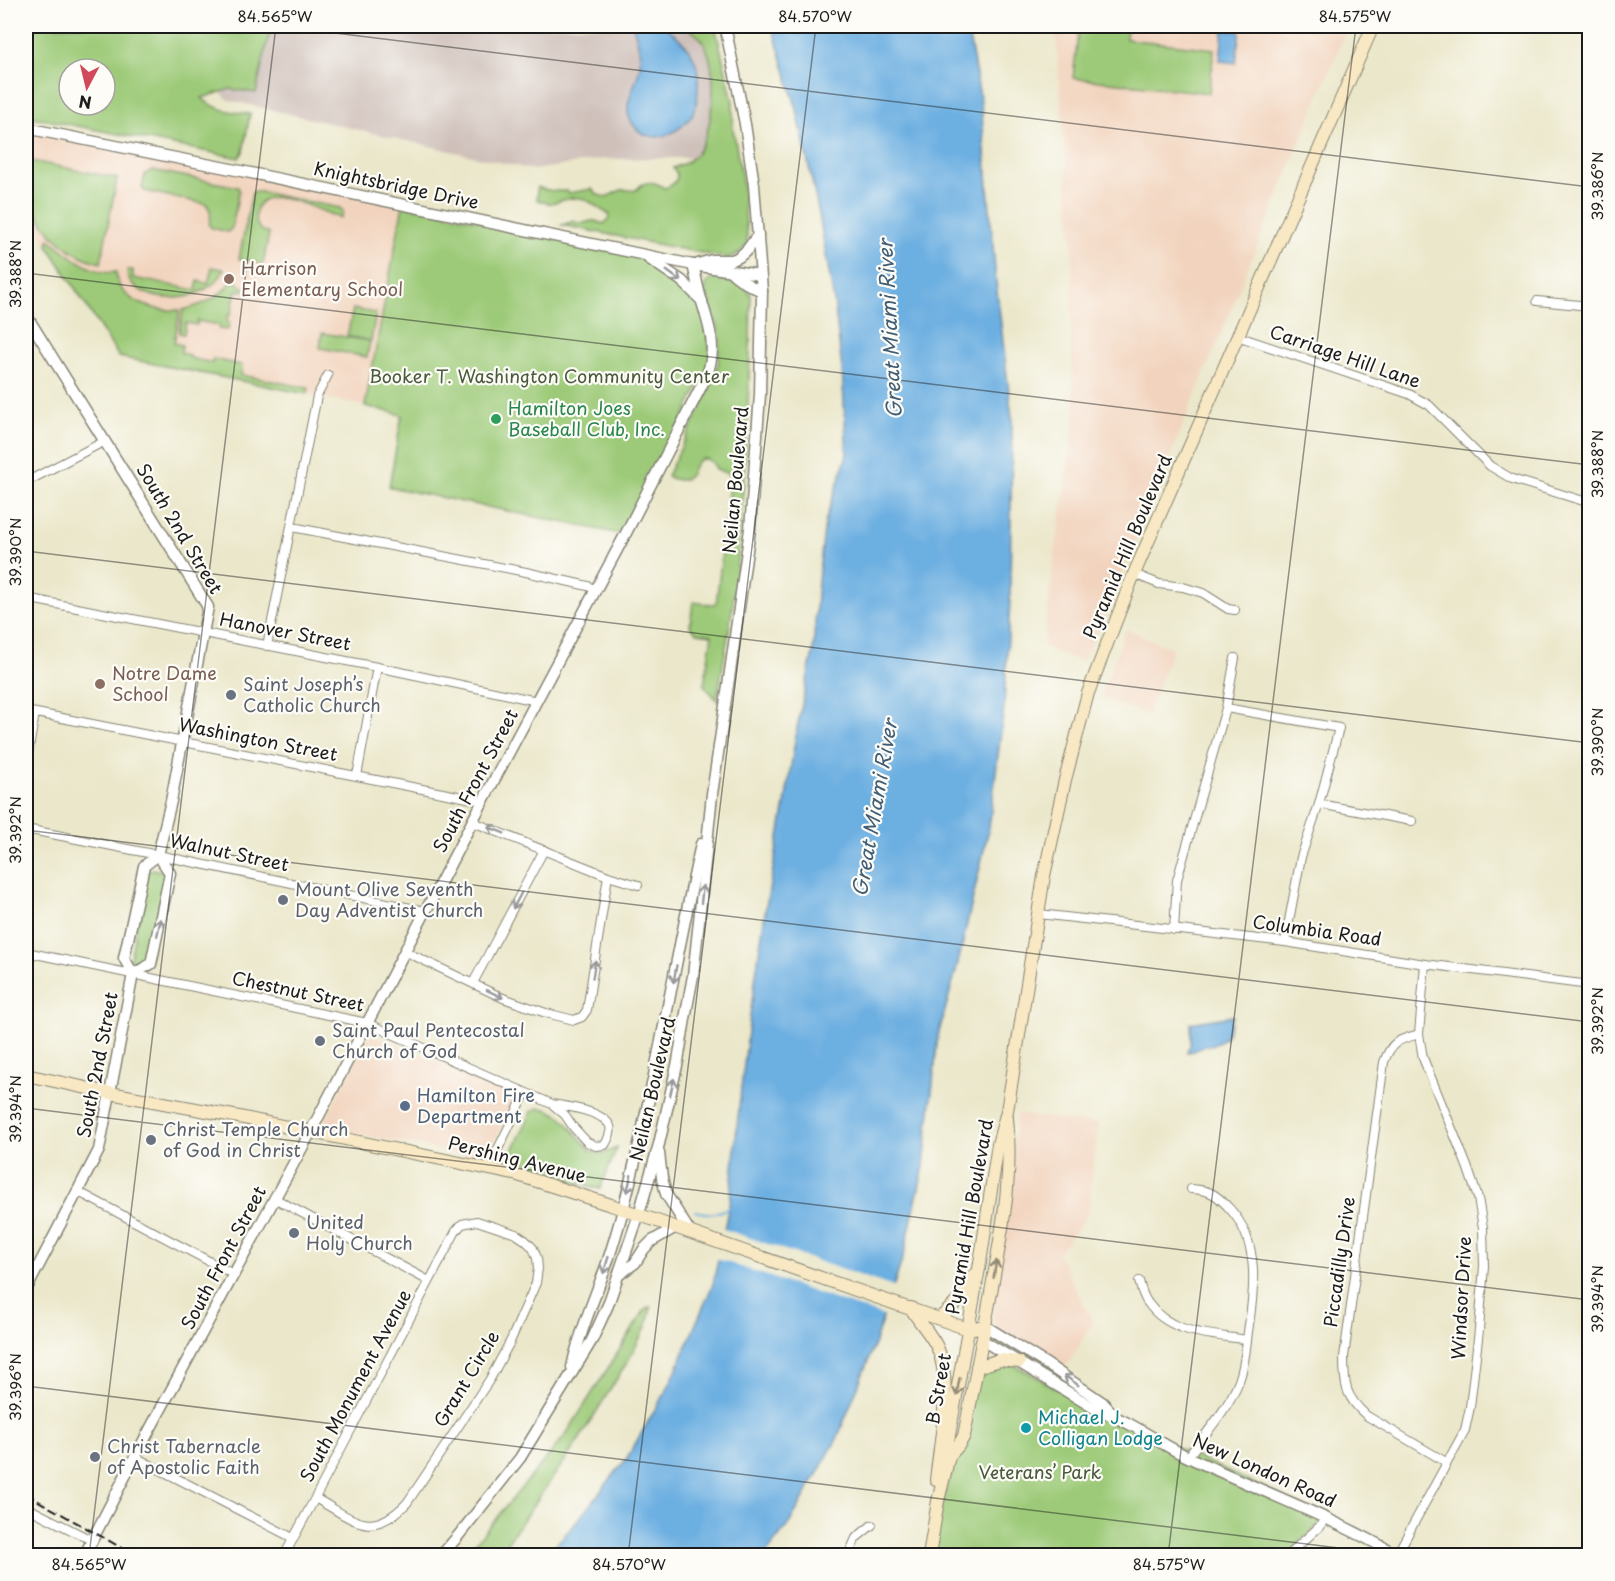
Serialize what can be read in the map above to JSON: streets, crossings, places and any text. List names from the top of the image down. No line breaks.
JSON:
{"streets":{"main road":["Pyramid Hill Boulevard","Pershing Avenue","B Street","New London Road"],"street":["Knightsbridge Drive","Carriage Hill Lane","Neilan Boulevard","South 2nd Street","Hanover Street","Washington Street","South Front Street","Walnut Street","Columbia Road","Chestnut Street","Piccadilly Drive","Windsor Drive","Grant Circle","South Monument Avenue"]},"crossings":[["Knightsbridge Drive","Neilan Boulevard"],["Knightsbridge Drive","South Front Street"],["Carriage Hill Lane","Pyramid Hill Boulevard"],["Neilan Boulevard","Pershing Avenue"],["South 2nd Street","Hanover Street"],["South 2nd Street","Washington Street"],["South 2nd Street","Walnut Street"],["South 2nd Street","Chestnut Street"],["South 2nd Street","Pershing Avenue"],["Pyramid Hill Boulevard","Columbia Road"],["Pyramid Hill Boulevard","Pershing Avenue"],["Pyramid Hill Boulevard","B Street"],["Pyramid Hill Boulevard","New London Road"],["Hanover Street","South Front Street"],["Washington Street","South Front Street"],["South Front Street","Walnut Street"],["South Front Street","Chestnut Street"],["South Front Street","Pershing Avenue"],["Columbia Road","Windsor Drive"],["Pershing Avenue","B Street"],["Pershing Avenue","New London Road"],["Piccadilly Drive","Windsor Drive"],["Windsor Drive","New London Road"],["Grant Circle","South Monument Avenue"],["B Street","New London Road"]],"water":["Great Miami River"],"parks":["Booker T. Washington Community Center","Veterans’ Park"],"places":["Harrison Elementary School","Hamilton Joes Baseball Club, Inc.","Notre Dame School","Saint Joseph’s Catholic Church","Mount Olive Seventh Day Adventist Church","Saint Paul Pentecostal Church of God","Hamilton Fire Department","Christ Temple Church of God in Christ","United Holy Church","Michael J. Colligan Lodge","Christ Tabernacle of Apostolic Faith"],"north":"bottom","coordinates":["84.565°W","84.570°W","84.575°W","39.386°N","39.388°N","39.390°N","39.392°N","39.394°N","39.396°N"]}
